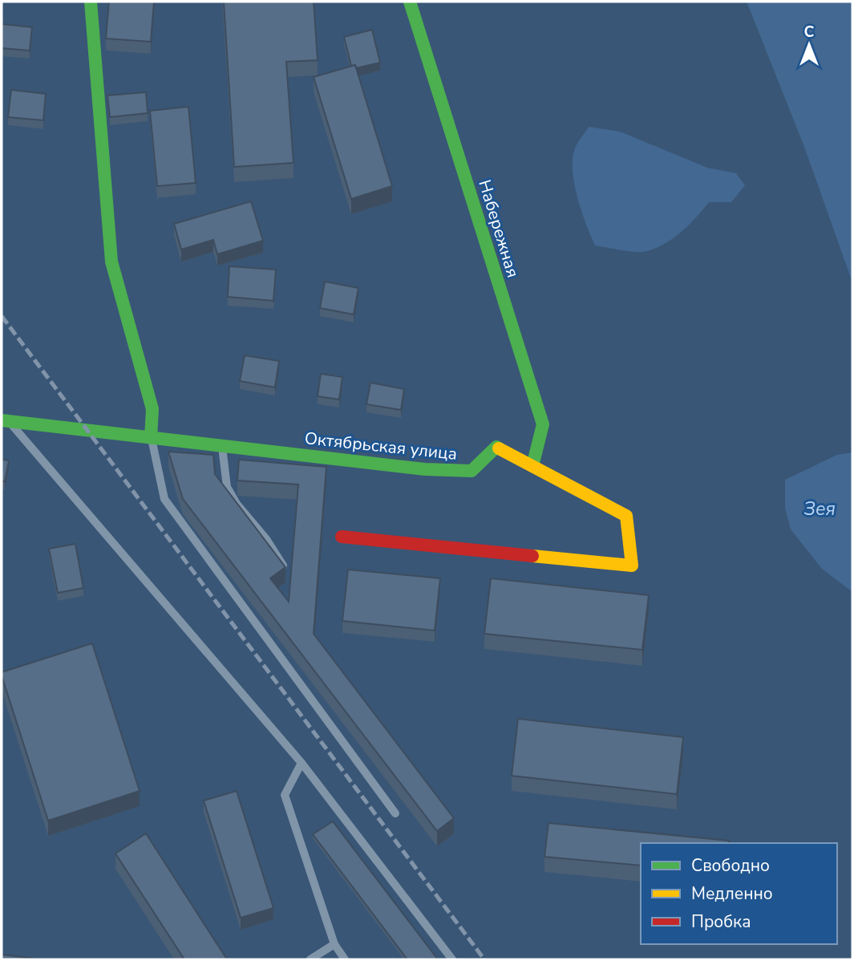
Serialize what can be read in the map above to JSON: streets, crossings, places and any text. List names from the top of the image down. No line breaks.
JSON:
{"streets":{"street":["Набережная","Октябрьская улица"]},"crossings":[["Набережная","Октябрьская улица"]],"water":["Зея"],"legend":["Свободно","Медленно","Пробка"],"north":"top"}
